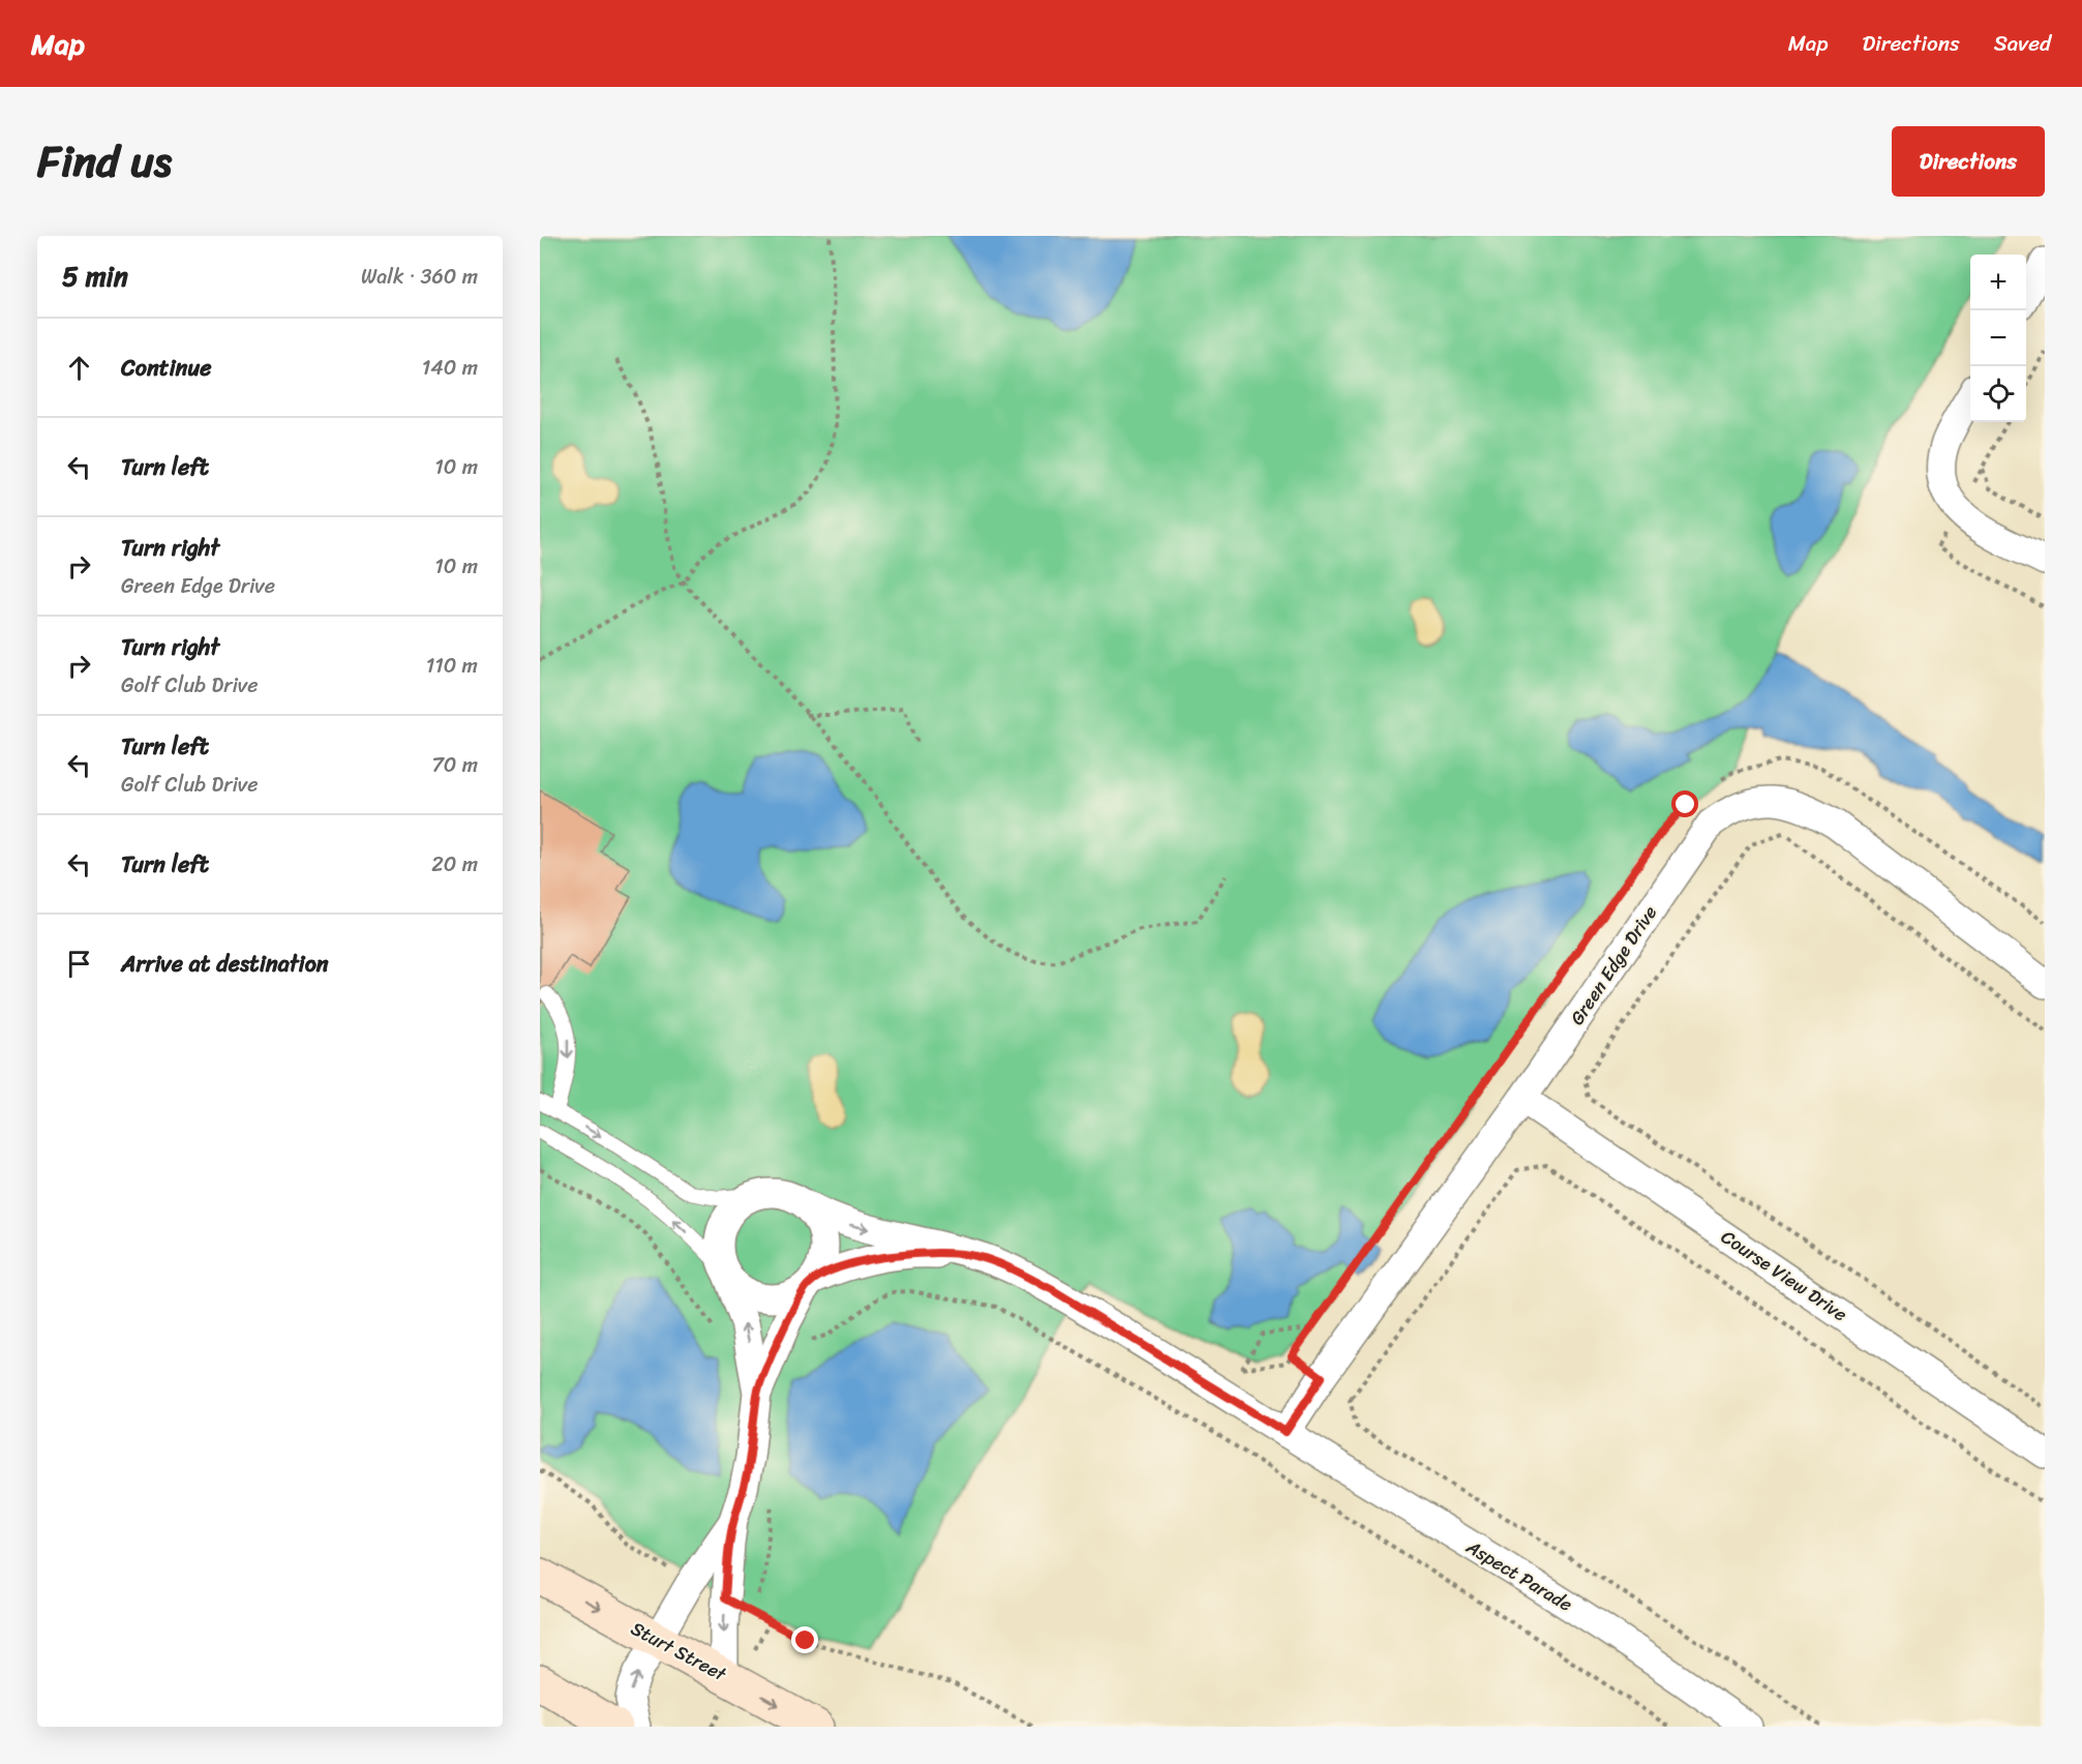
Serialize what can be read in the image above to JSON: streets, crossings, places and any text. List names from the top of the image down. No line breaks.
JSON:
{"streets":{"main road":["Sturt Street"],"street":["Green Edge Drive","Course View Drive","Aspect Parade"]},"crossings":[["Green Edge Drive","Course View Drive"],["Green Edge Drive","Aspect Parade"]],"page":{"header":"Map","nav":["Map","Directions","Saved"],"title":"Find us","buttons":"Directions","heading":["5 min","Walk · 360 m"],"map_buttons":["+","−"],"list":[["Continue","140 m"],["Turn left","10 m"],["Turn right","Green Edge Drive","10 m"],["Turn right","Golf Club Drive","110 m"],["Turn left","Golf Club Drive","70 m"],["Turn left","20 m"],"Arrive at destination"]}}
